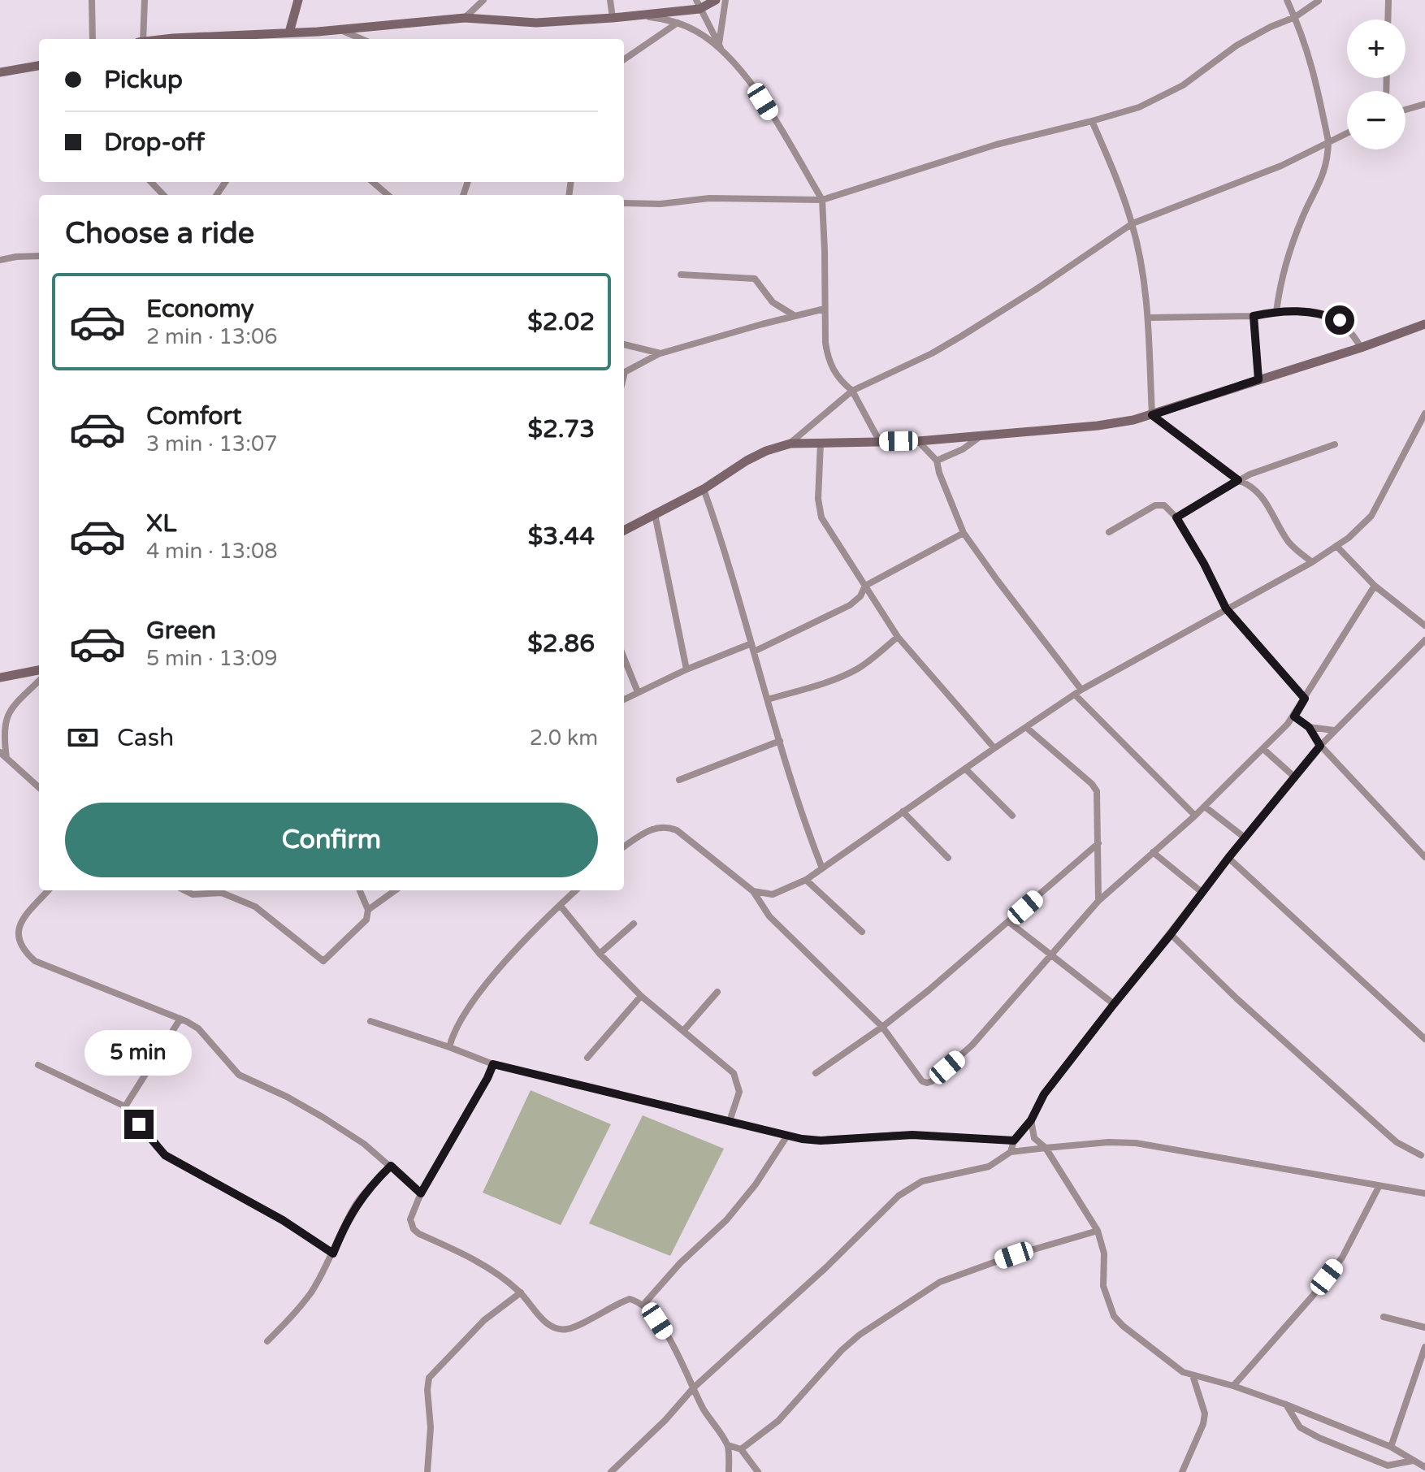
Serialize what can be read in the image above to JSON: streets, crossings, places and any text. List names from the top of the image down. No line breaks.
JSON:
{"page":{"map_buttons":["+","−"],"banner":["Pickup","Drop-off"],"heading":"Choose a ride","list":[{"name":"Economy","note":"2 min · 13:06","value":"$2.02"},{"name":"Comfort","note":"3 min · 13:07","value":"$2.73"},{"name":"XL","note":"4 min · 13:08","value":"$3.44"},{"name":"Green","note":"5 min · 13:09","value":"$2.86"}],"pay":["Cash","2.0 km"],"buttons":"Confirm","bubble":"5 min"}}
